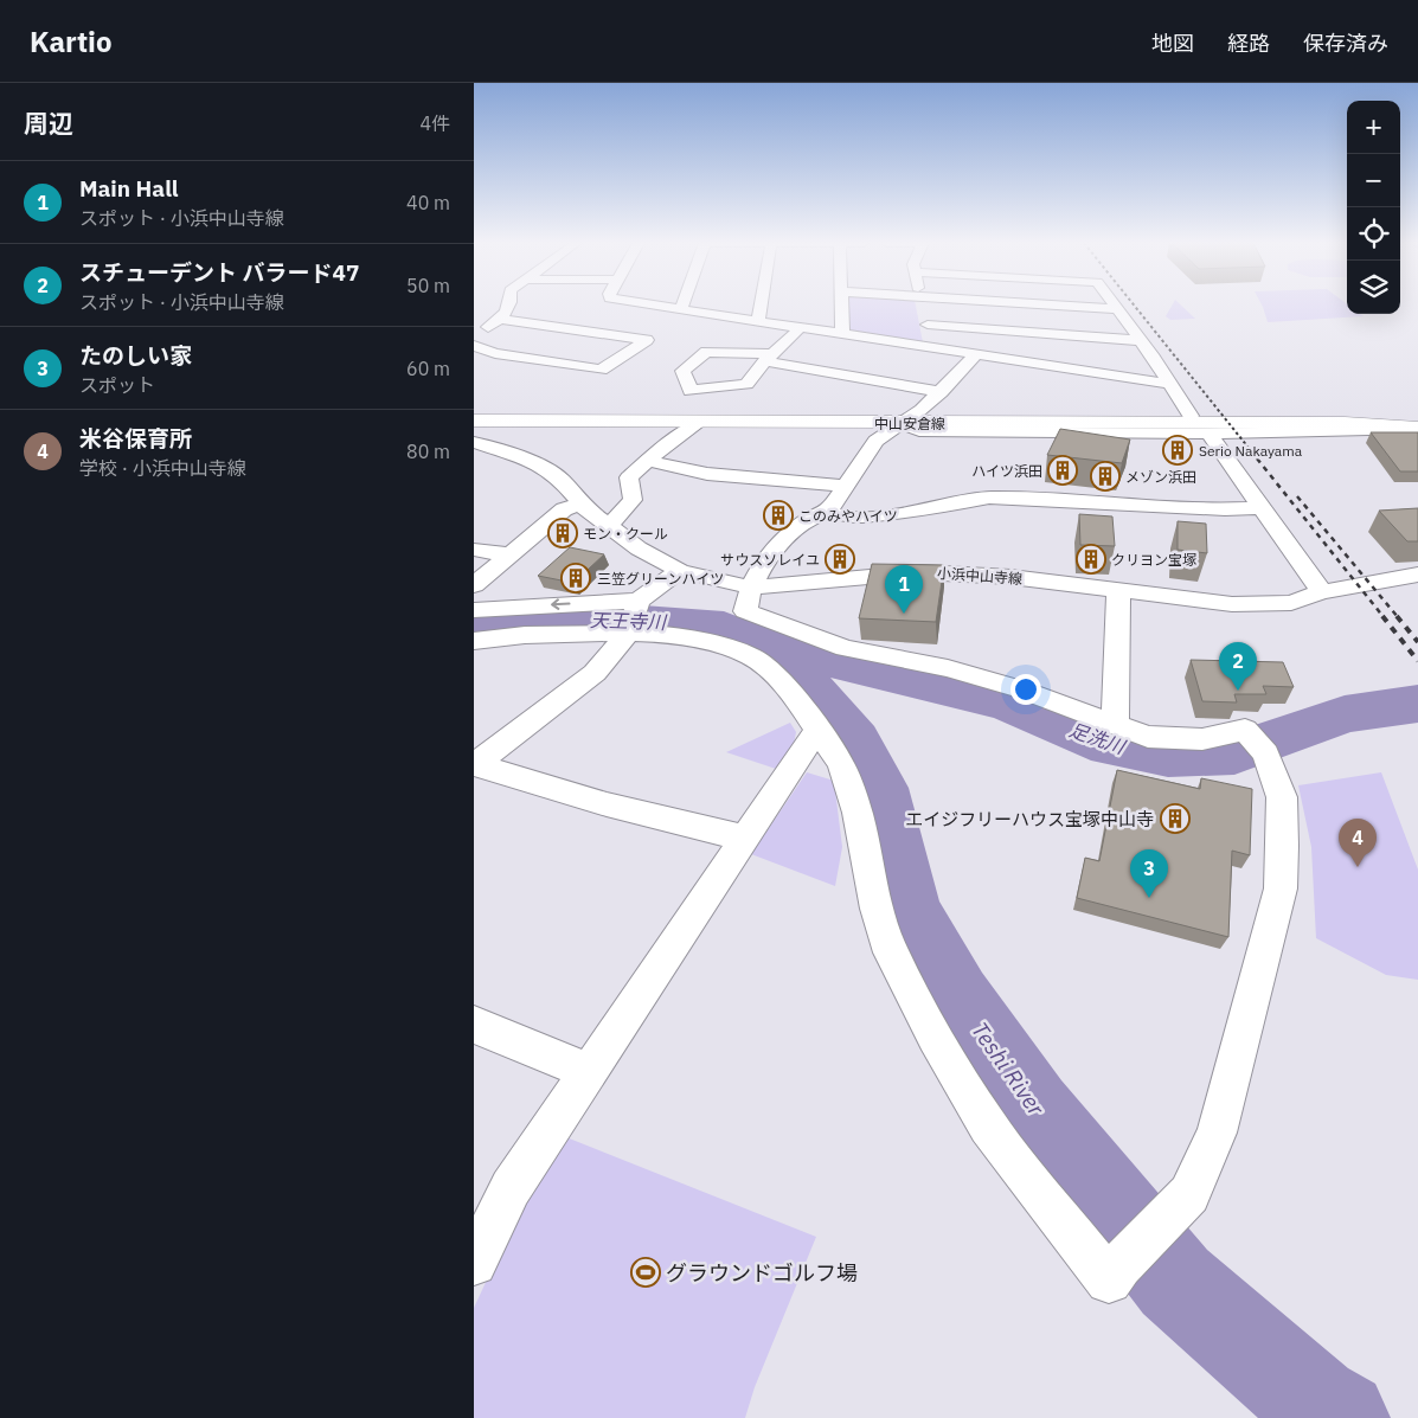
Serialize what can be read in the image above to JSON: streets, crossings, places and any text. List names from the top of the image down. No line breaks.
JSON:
{"streets":{"street":["中山安倉線","小浜中山寺線"]},"water":["天王寺川","足洗川","Teshi River"],"places":{"building":["Serio Nakayama","ハイツ浜田","メゾン浜田","このみやハイツ","モン・クール","サウスソレイユ","クリヨン宝塚","三笠グリーンハイツ","エイジフリーハウス宝塚中山寺"],"sports":["グラウンドゴルフ場"]},"page":{"header":"Kartio","nav":["地図","経路","保存済み"],"heading":["周辺","4件"],"map_buttons":["+","−"],"list":[{"mark":"1","name":"Main Hall","note":"スポット · 小浜中山寺線","value":"40 m"},{"mark":"2","name":"スチューデント バラード47","note":"スポット · 小浜中山寺線","value":"50 m"},{"mark":"3","name":"たのしい家","note":"スポット","value":"60 m"},{"mark":"4","name":"米谷保育所","note":"学校 · 小浜中山寺線","value":"80 m"}],"pins":["1","2","4","3"]}}
